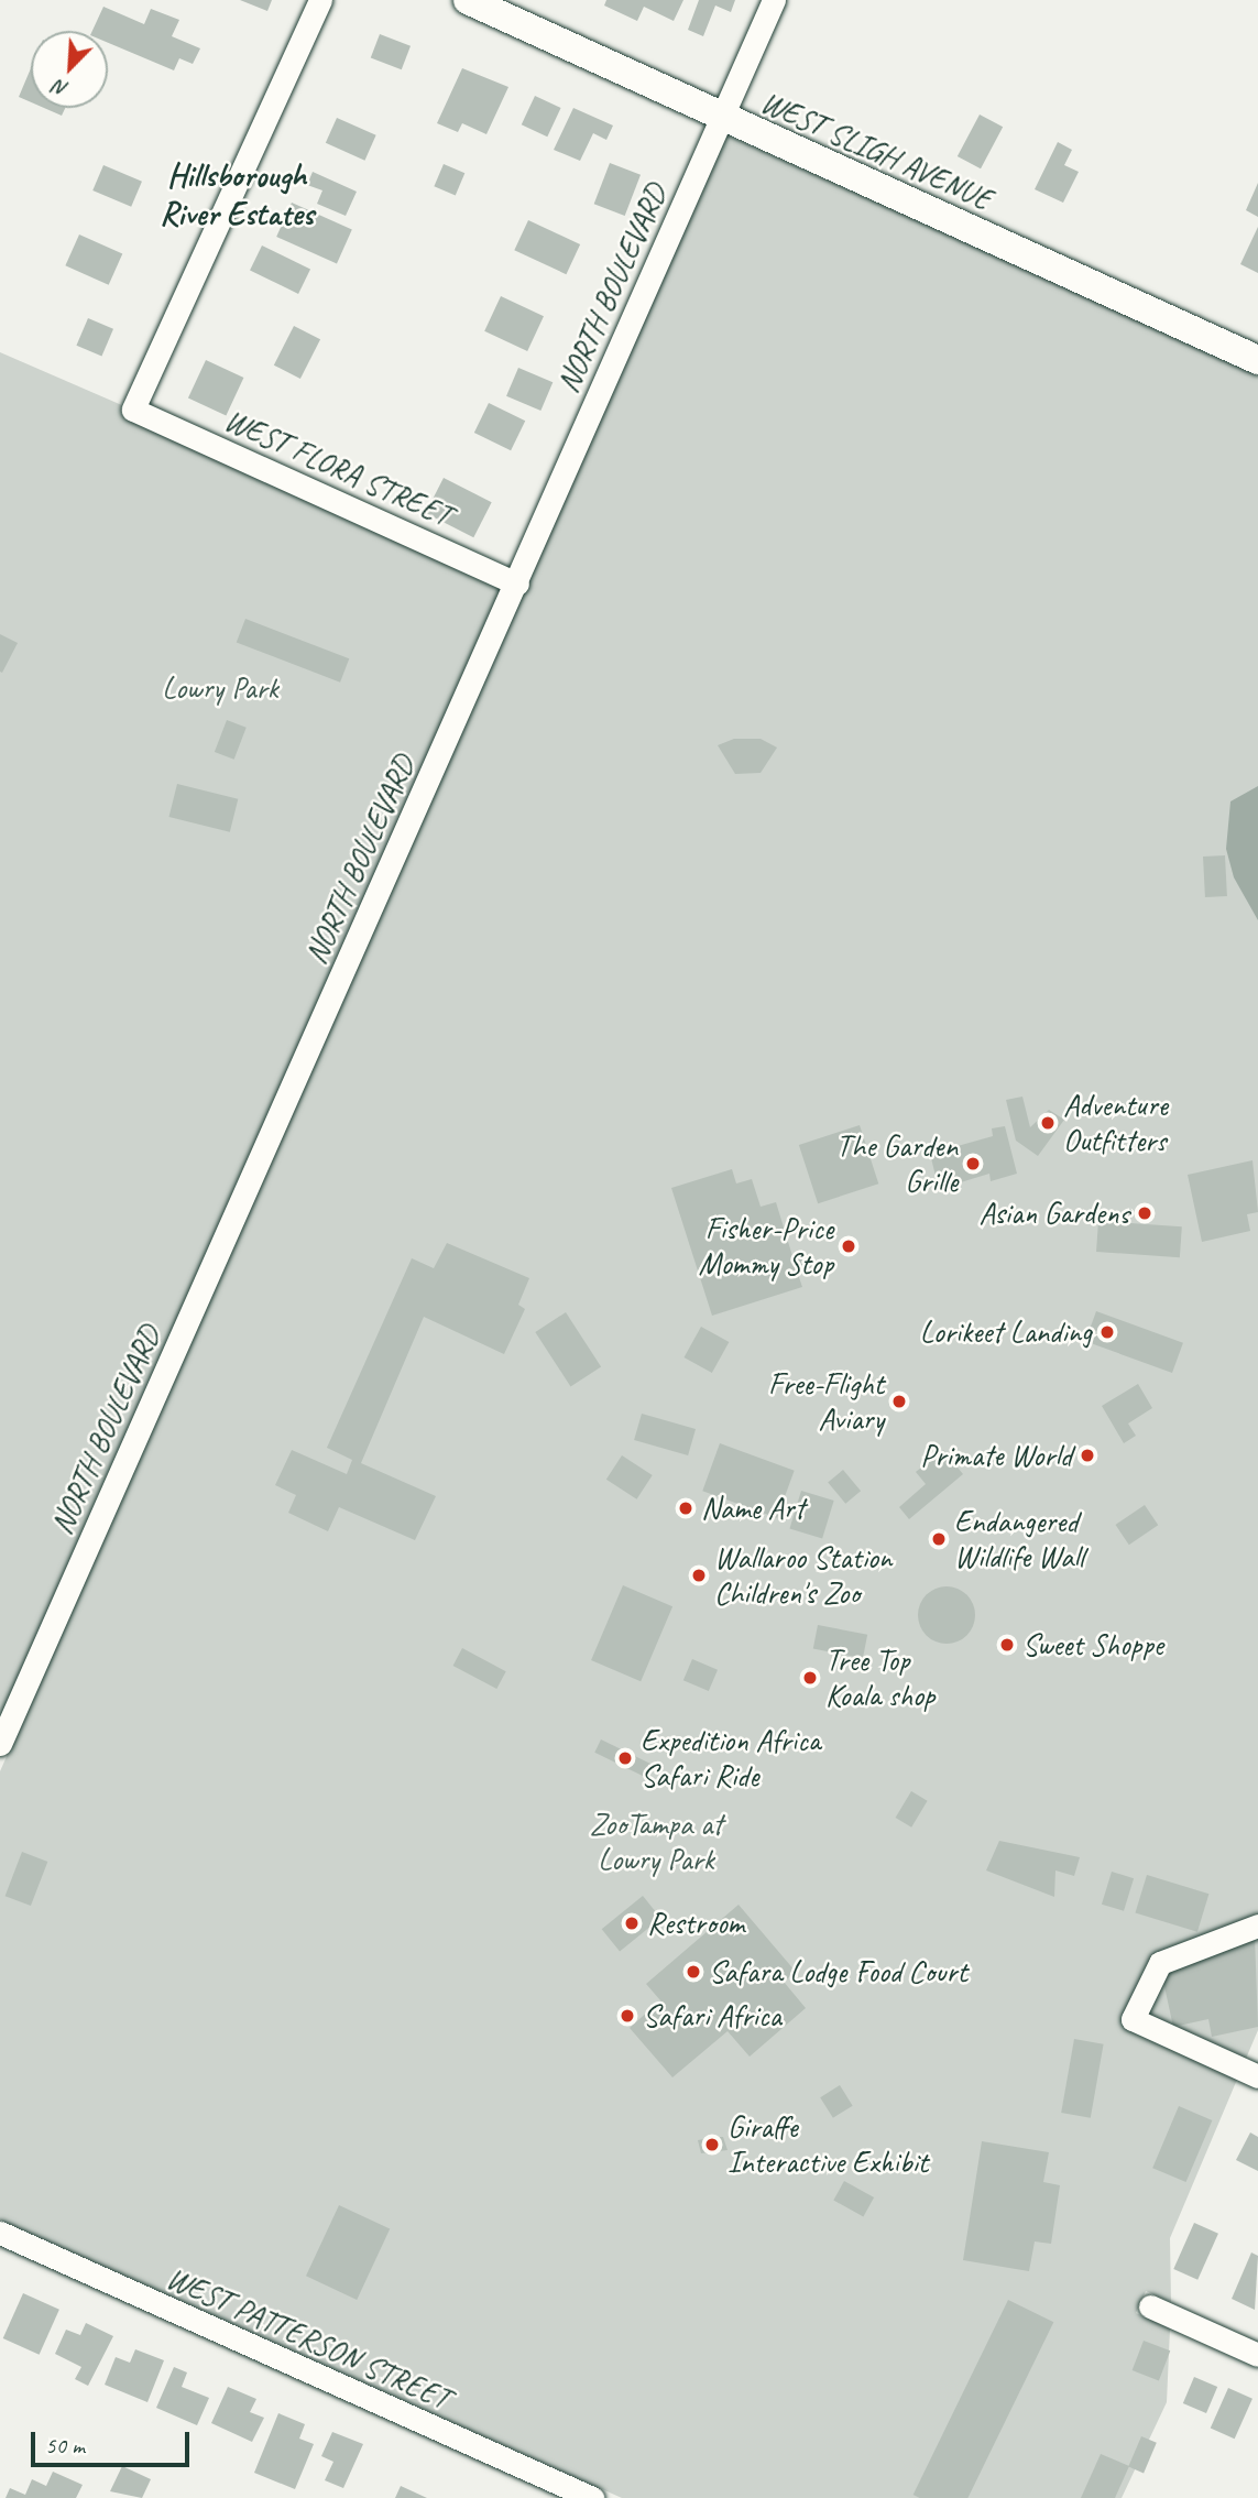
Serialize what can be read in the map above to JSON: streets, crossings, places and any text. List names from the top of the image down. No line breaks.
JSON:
{"streets":{"main road":["WEST SLIGH AVENUE"],"street":["NORTH BOULEVARD","WEST FLORA STREET","WEST PATTERSON STREET"]},"crossings":[["WEST SLIGH AVENUE","NORTH BOULEVARD"],["NORTH BOULEVARD","WEST FLORA STREET"]],"districts":["Hillsborough River Estates"],"parks":["Lowry Park","ZooTampa at Lowry Park"],"places":["Adventure Outfitters","The Garden Grille","Asian Gardens","Fisher-Price Mommy Stop","Lorikeet Landing","Free-Flight Aviary","Primate World","Name Art","Endangered Wildlife Wall","Wallaroo Station Children's Zoo","Sweet Shoppe","Tree Top Koala shop","Expedition Africa Safari Ride","Restroom","Safara Lodge Food Court","Safari Africa","Giraffe Interactive Exhibit"],"scale_bar":"50 m","north":"bottom left"}
